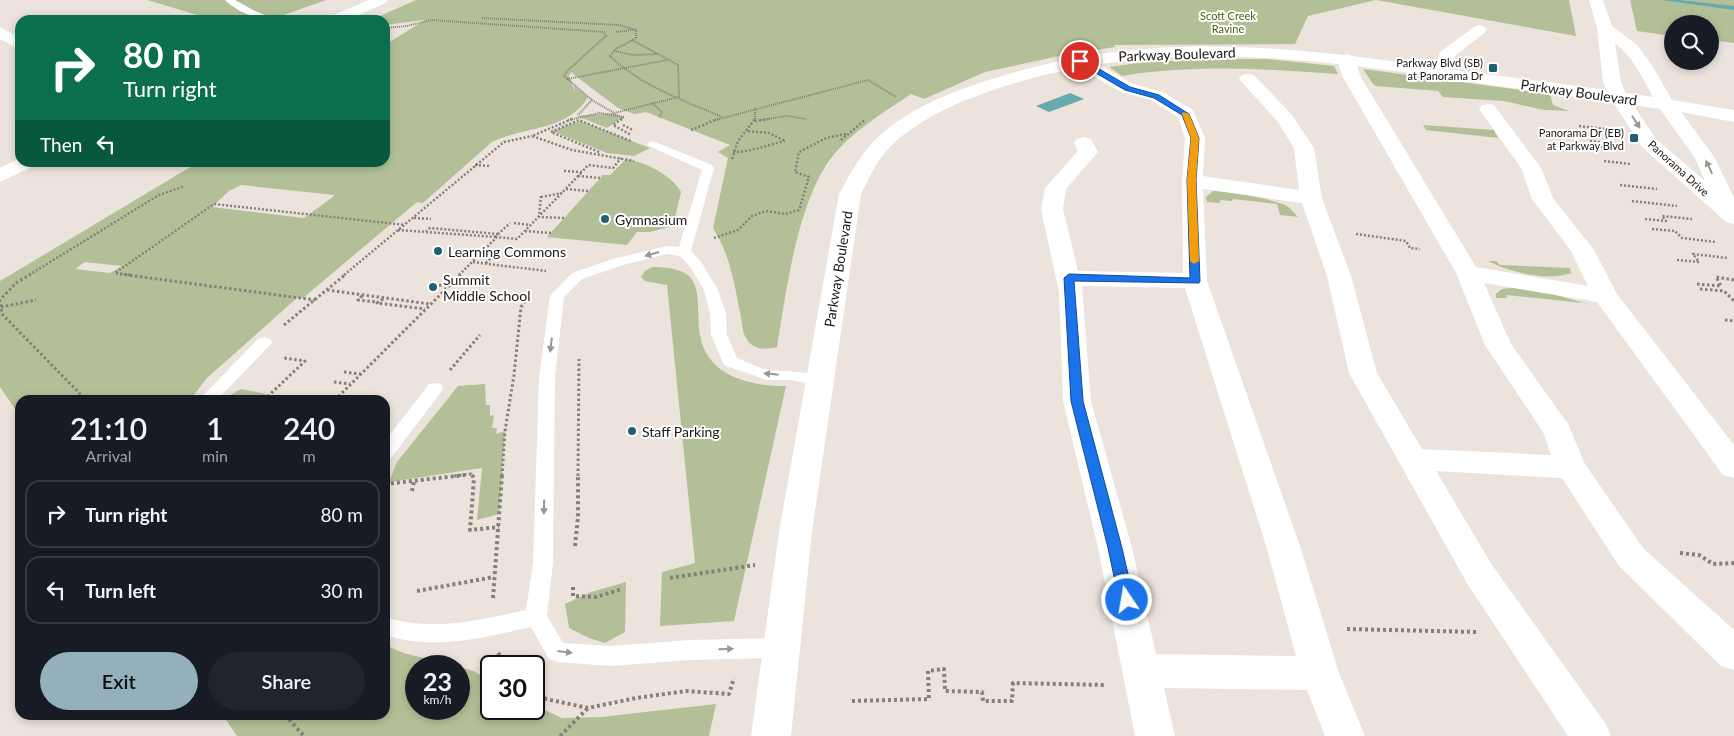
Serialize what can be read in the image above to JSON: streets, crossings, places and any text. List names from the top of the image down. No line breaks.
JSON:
{"streets":{"street":["Parkway Boulevard","Panorama Drive"]},"crossings":[["Parkway Boulevard","Panorama Drive"]],"parks":["Scott Creek Ravine"],"places":{"transit":["Parkway Blvd (SB) at Panorama Dr","Panorama Dr (EB) at Parkway Blvd"],"other":["Gymnasium","Learning Commons","Summit Middle School","Staff Parking"]},"page":{"turn":["80 m","Turn right"],"then":"Then","eta":["21:10","Arrival","1","min","240","m"],"list":[{"name":"Turn right","value":"80 m"},{"name":"Turn left","value":"30 m"}],"buttons":["Exit","Share"],"speed":"23 km/h","limit":"30"}}
